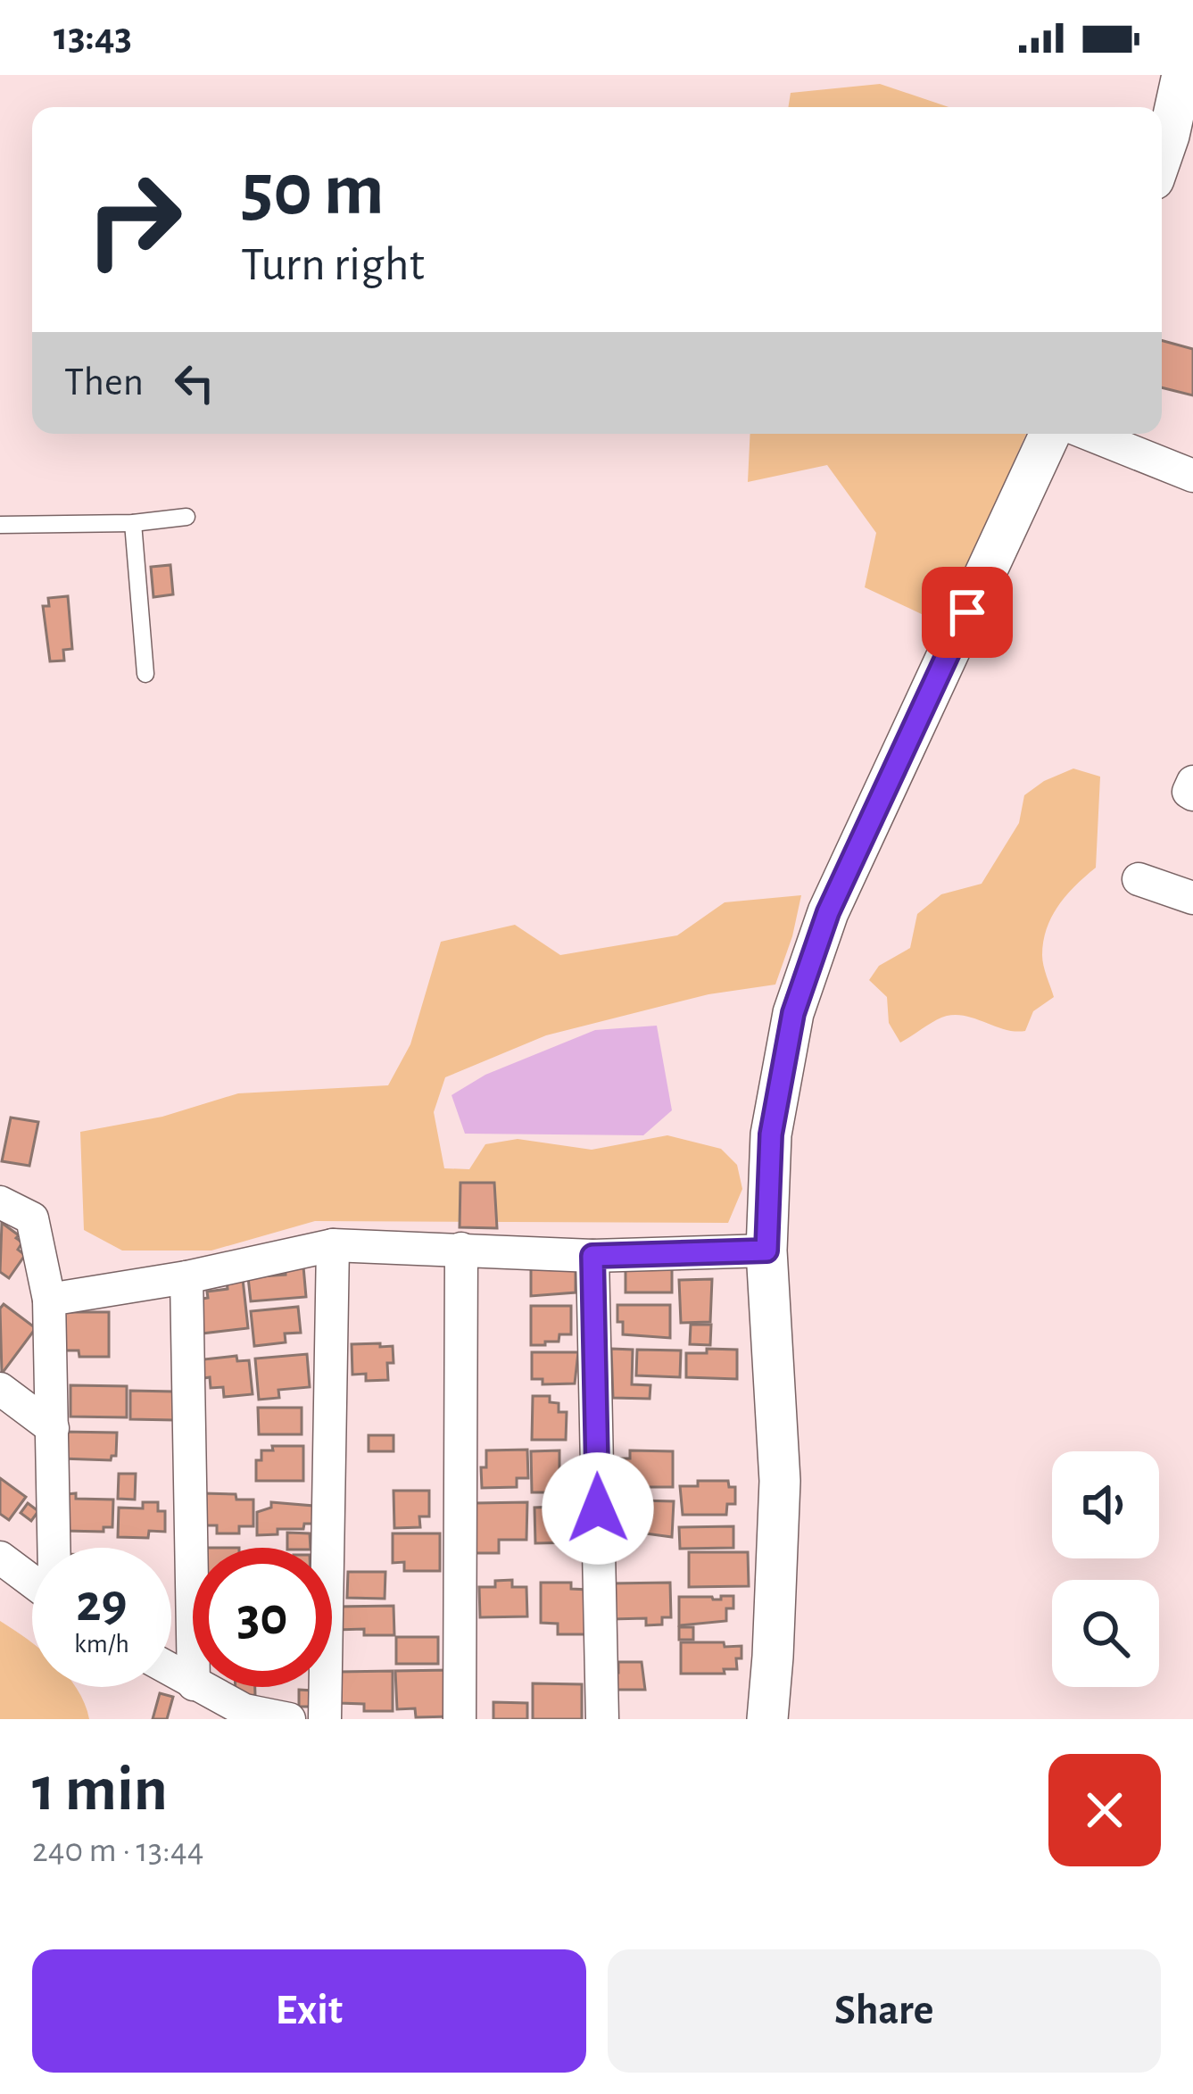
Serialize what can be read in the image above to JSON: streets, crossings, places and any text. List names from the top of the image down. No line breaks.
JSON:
{"page":{"status":"13:43","turn":["50 m","Turn right"],"then":"Then","speed":"29 km/h","limit":"30","heading":["1 min","240 m · 13:44"],"buttons":["Exit","Share"]}}
